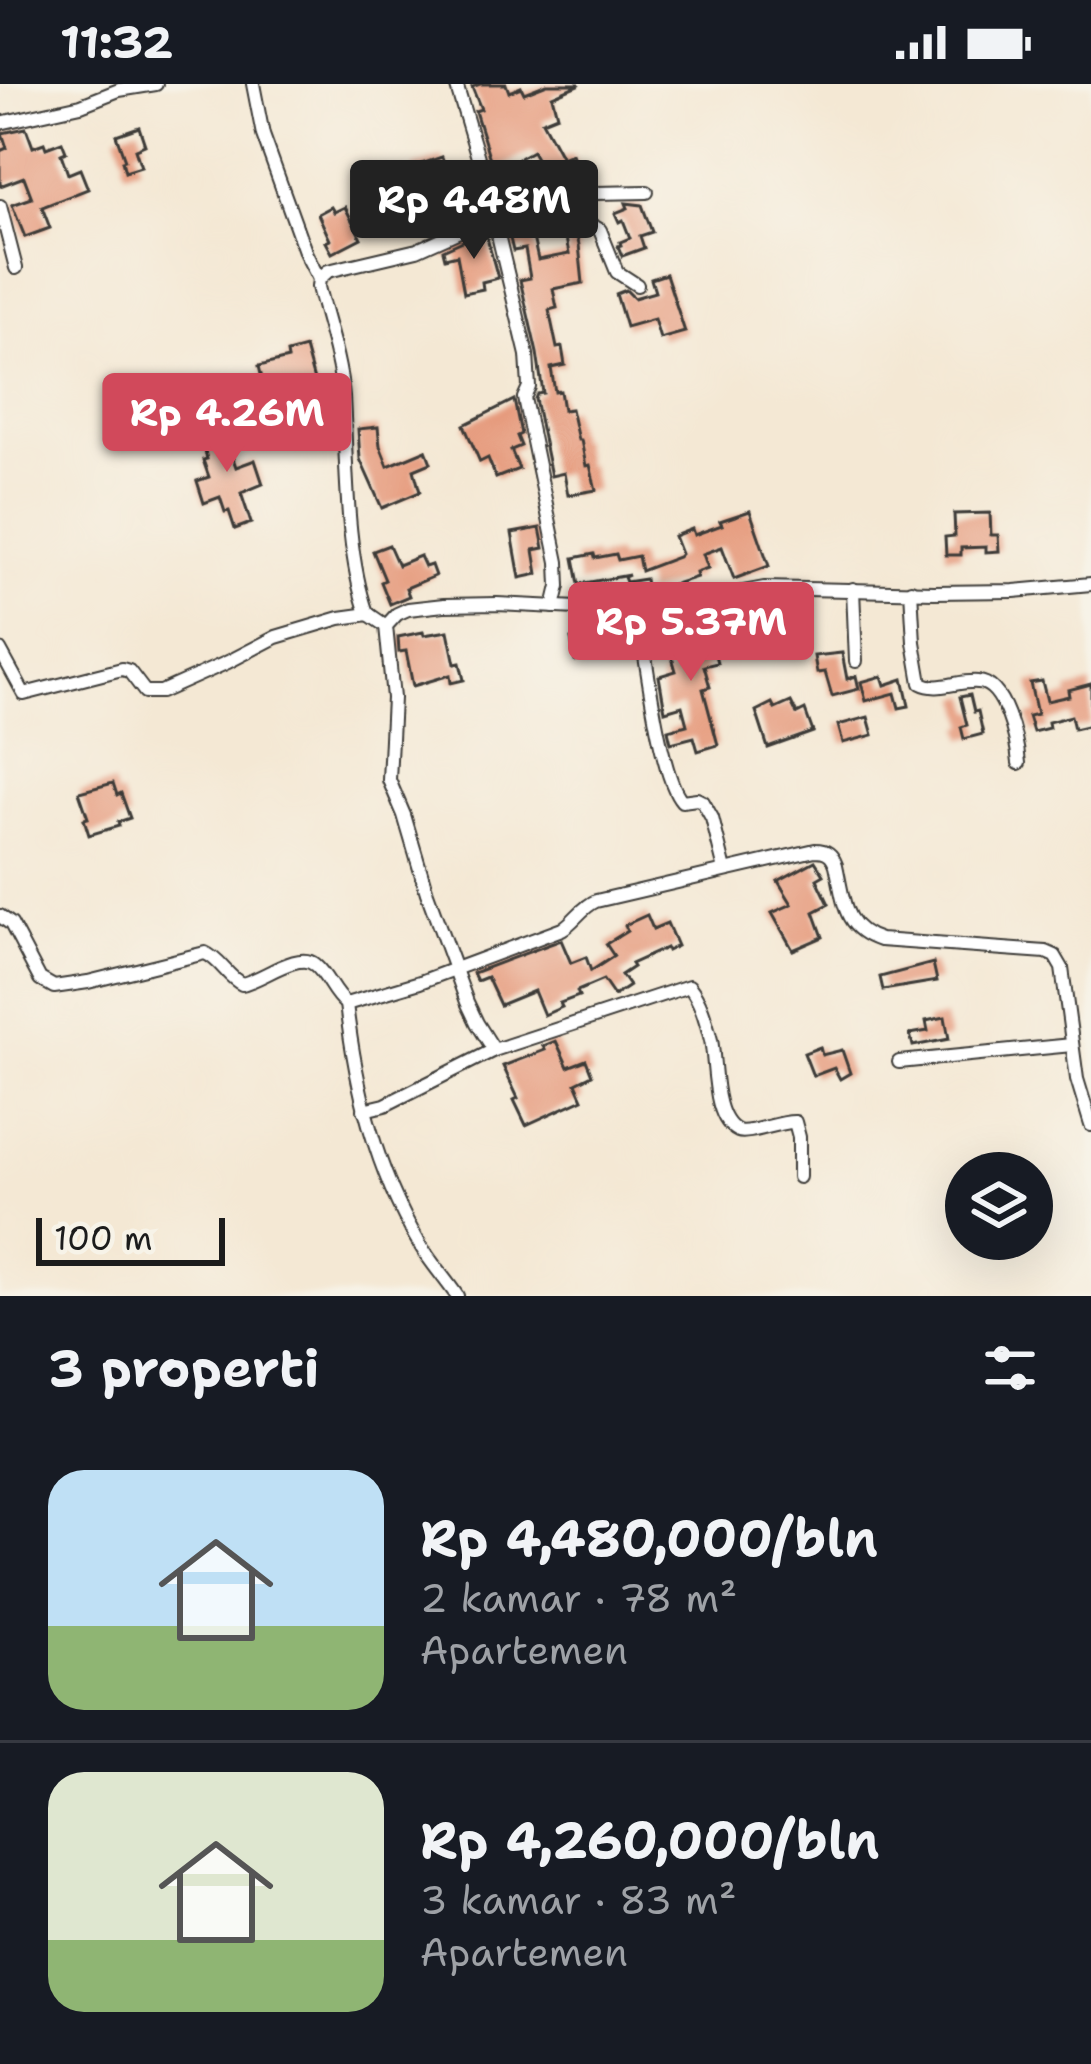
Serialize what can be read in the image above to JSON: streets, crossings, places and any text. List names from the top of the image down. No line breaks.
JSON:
{"scale_bar":"100 m","page":{"status":"11:32","price":["Rp 4.48M","Rp 4.26M","Rp 5.37M"],"scale":"100 m","heading":"3 properti","list":[{"name":"Rp 4,480,000/bln","note":"2 kamar · 78 m² · Apartemen"},{"name":"Rp 4,260,000/bln","note":"3 kamar · 83 m² · Apartemen"}]}}
